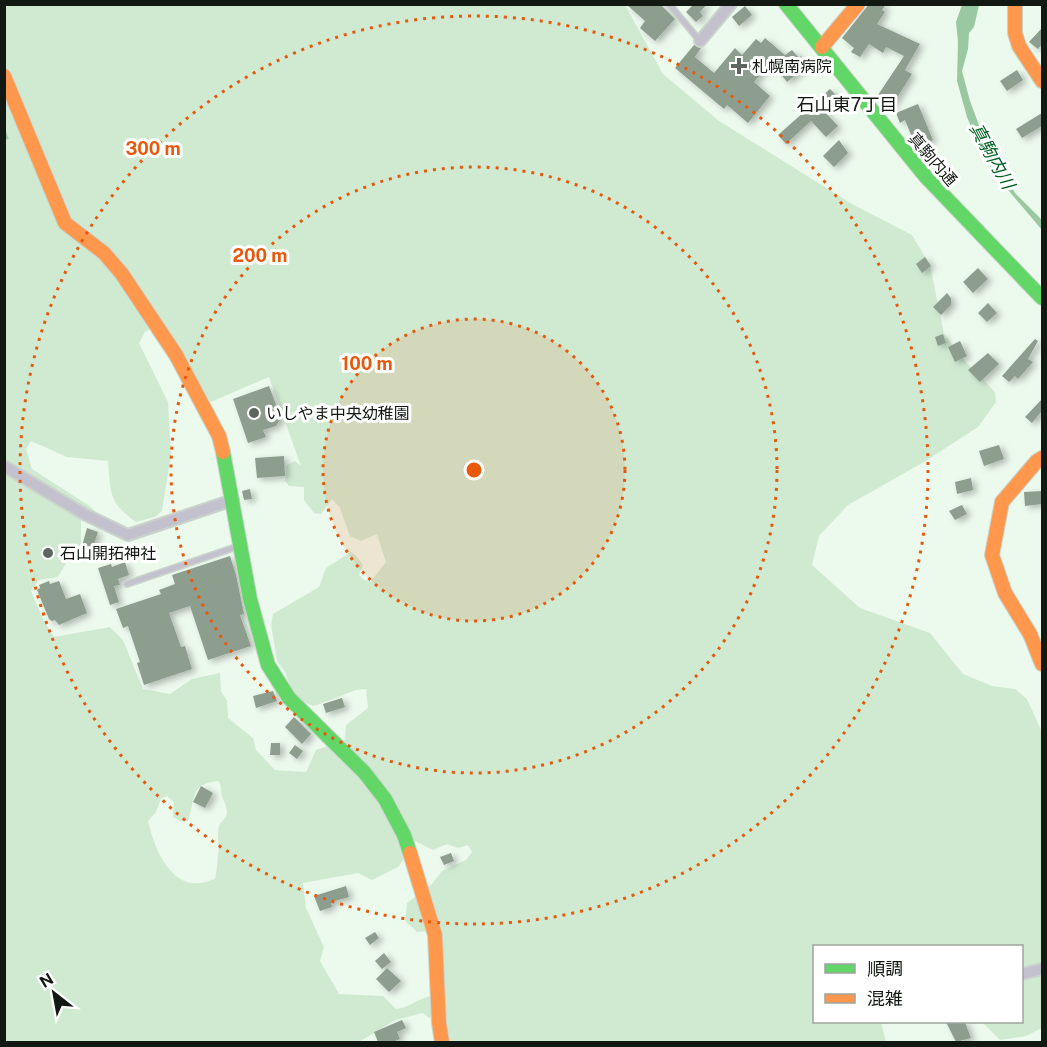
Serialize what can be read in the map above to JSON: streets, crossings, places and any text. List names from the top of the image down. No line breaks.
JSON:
{"streets":{"main road":["真駒内通"]},"districts":["石山東7丁目"],"water":["真駒内川"],"places":{"health":["札幌南病院"],"other":["いしやま中央幼稚園","石山開拓神社"]},"legend":["順調","混雑"],"north":"top left","rings":["300 m","200 m","100 m"]}
